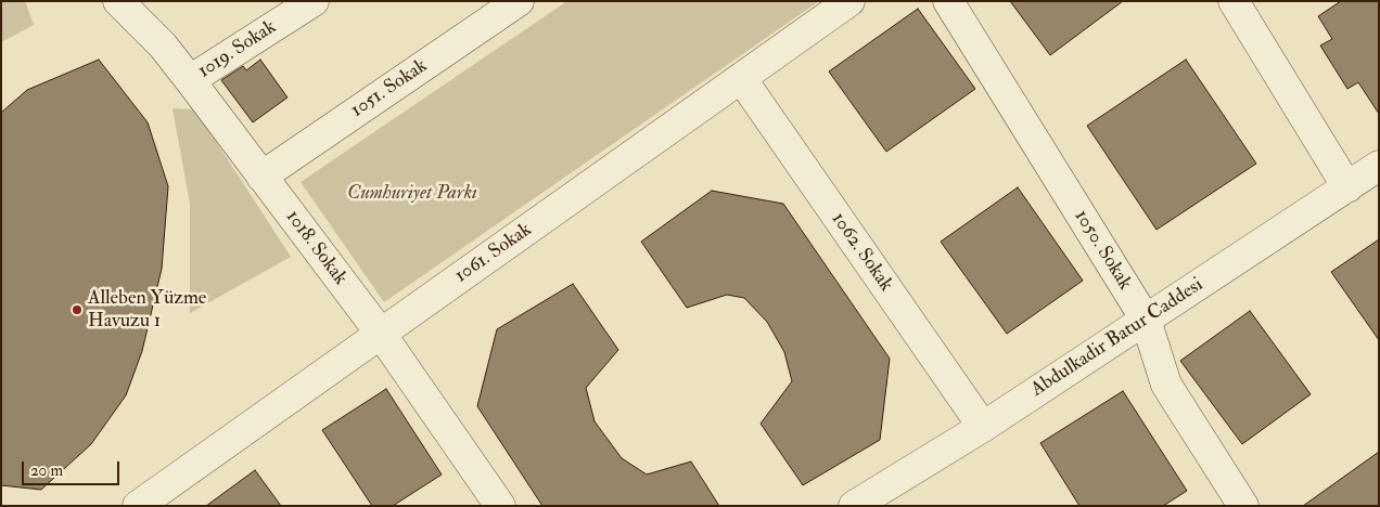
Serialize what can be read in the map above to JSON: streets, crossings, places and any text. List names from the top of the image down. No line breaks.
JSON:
{"streets":{"street":["1019. Sokak","1051. Sokak","1018. Sokak","1050. Sokak","1062. Sokak","1061. Sokak","Abdulkadir Batur Caddesi"]},"crossings":[["1019. Sokak","1018. Sokak"],["1051. Sokak","1018. Sokak"],["1018. Sokak","1061. Sokak"],["1050. Sokak","Abdulkadir Batur Caddesi"],["1062. Sokak","1061. Sokak"],["1062. Sokak","Abdulkadir Batur Caddesi"]],"parks":["Cumhuriyet Parkı"],"places":["Alleben Yüzme Havuzu 1"],"scale_bar":"20 m"}
